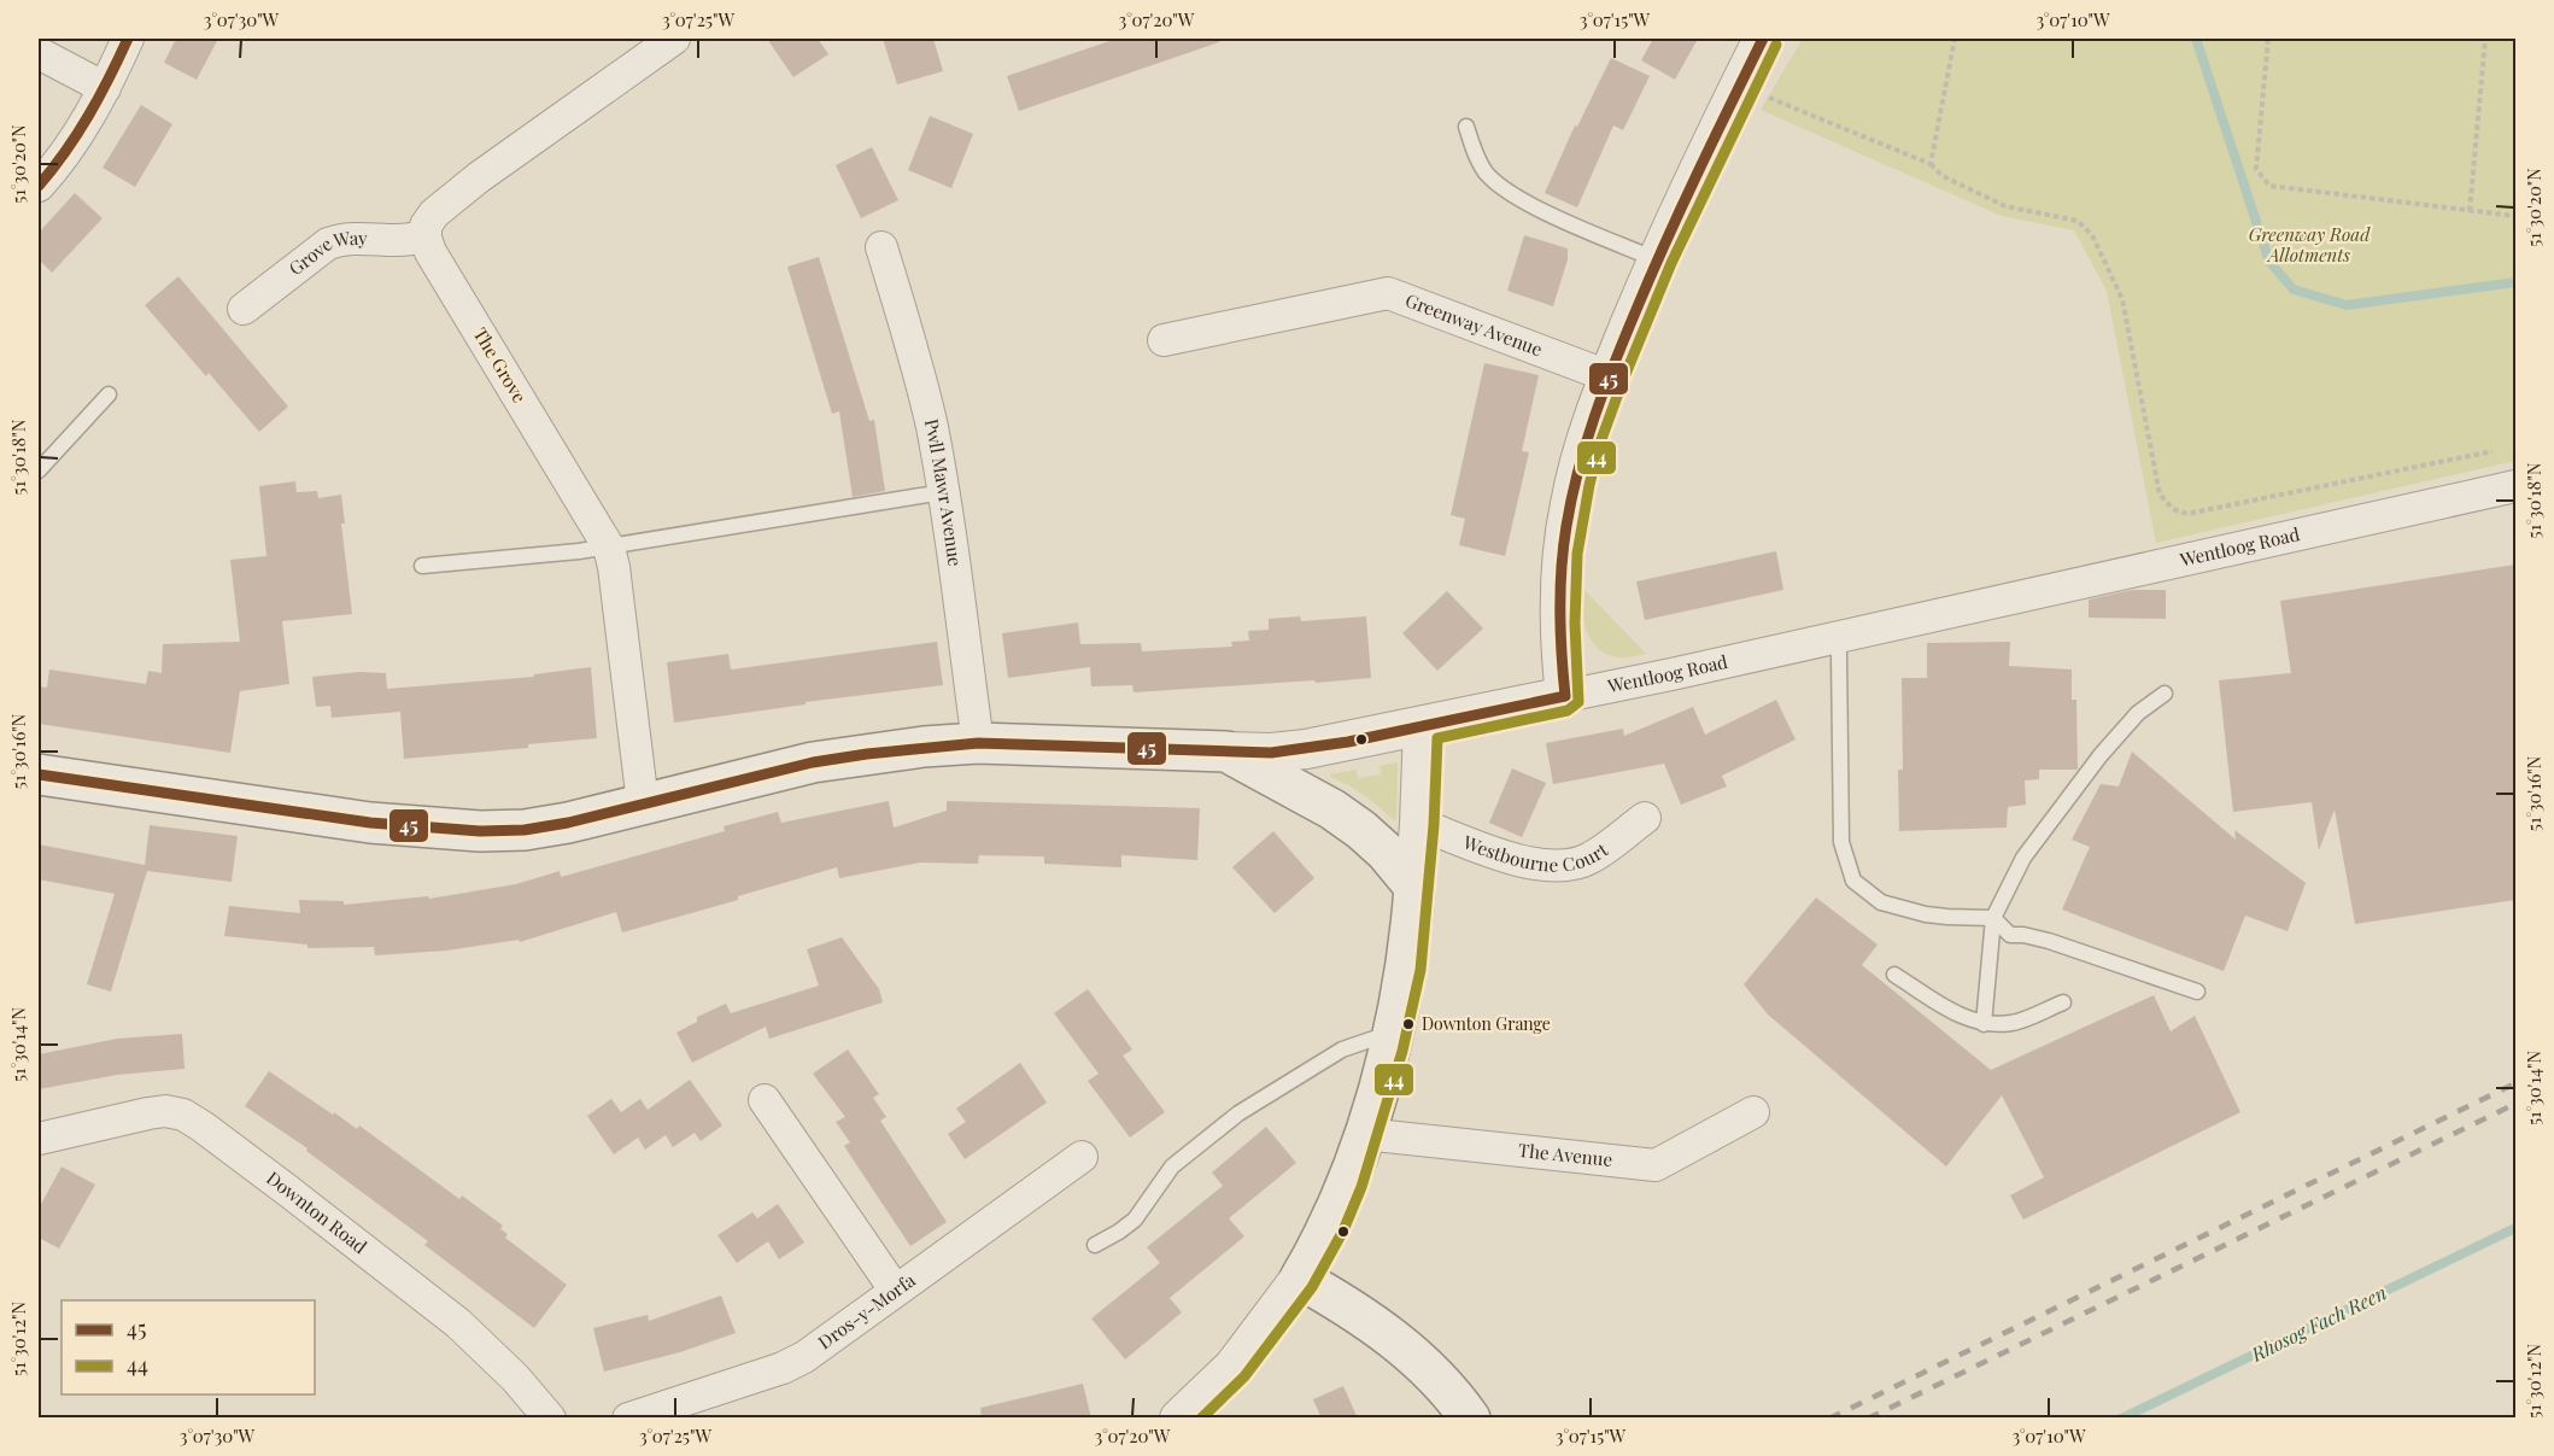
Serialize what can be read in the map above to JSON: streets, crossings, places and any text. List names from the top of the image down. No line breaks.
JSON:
{"streets":{"main road":["Wentloog Road"],"street":["Grove Way","Greenway Avenue","The Grove","Pwll Mawr Avenue","Westbourne Court","The Avenue","Downton Road","Dros-y-Morfa"]},"crossings":[["Grove Way","The Grove"],["The Grove","Wentloog Road"],["Pwll Mawr Avenue","Wentloog Road"]],"water":["Rhosog Fach Reen"],"parks":["Greenway Road Allotments"],"places":["Downton Grange"],"lines":["transit line 45","transit line 44"],"legend":["45","44"],"coordinates":["3°07'30\"W","3°07'25\"W","3°07'20\"W","3°07'15\"W","3°07'10\"W","51°30'20\"N","51°30'18\"N","51°30'16\"N","51°30'14\"N","51°30'12\"N"]}
